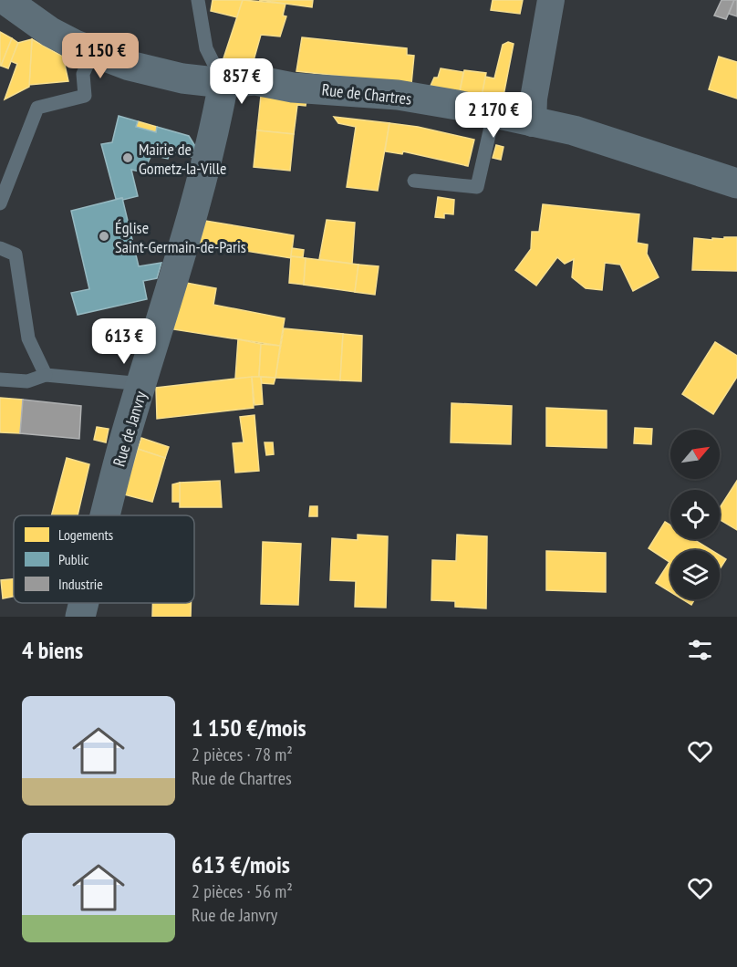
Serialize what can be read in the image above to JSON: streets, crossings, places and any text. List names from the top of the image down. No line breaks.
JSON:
{"streets":{"main road":["Rue de Chartres","Rue de Janvry"]},"crossings":[["Rue de Chartres","Rue de Janvry"]],"places":["Mairie de Gometz-la-Ville","Église Saint-Germain-de-Paris"],"legend":["Logements","Public","Industrie"],"north":"top right","page":{"price":["1 150 €","857 €","2 170 €","613 €"],"heading":"4 biens","list":[{"name":"1 150 €/mois","note":"2 pièces · 78 m² · Rue de Chartres"},{"name":"613 €/mois","note":"2 pièces · 56 m² · Rue de Janvry"}]}}
